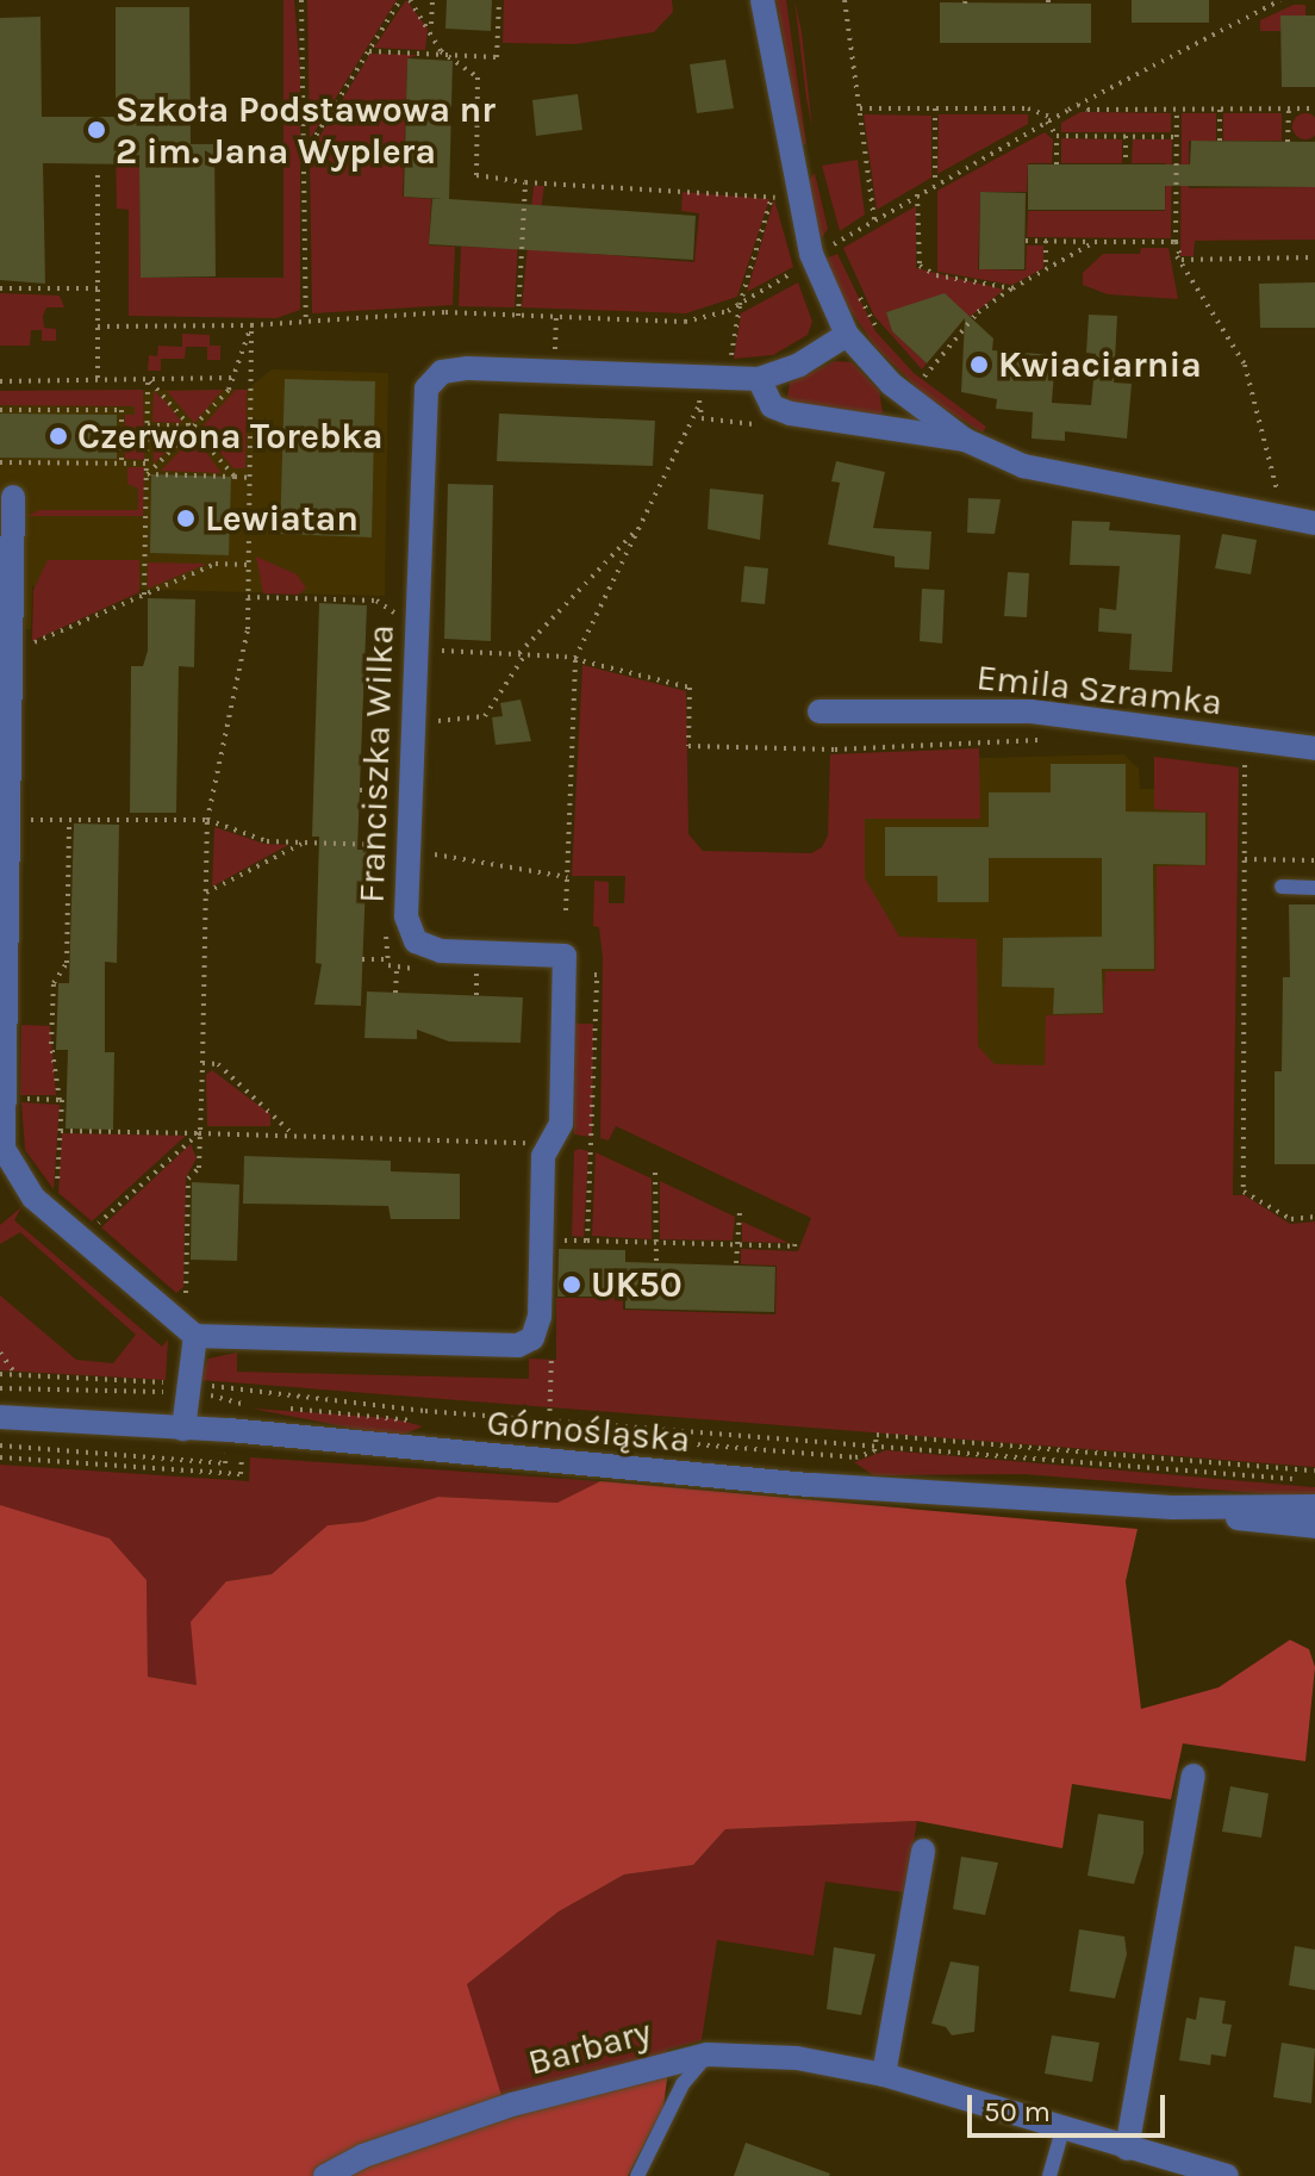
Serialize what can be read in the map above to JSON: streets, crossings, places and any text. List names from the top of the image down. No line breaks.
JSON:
{"streets":{"street":["Emila Szramka","Franciszka Wilka","Górnośląska","Barbary"]},"places":["Szkoła Podstawowa nr 2 im. Jana Wyplera","Kwiaciarnia","Czerwona Torebka","Lewiatan","UK50"],"scale_bar":"50 m"}
